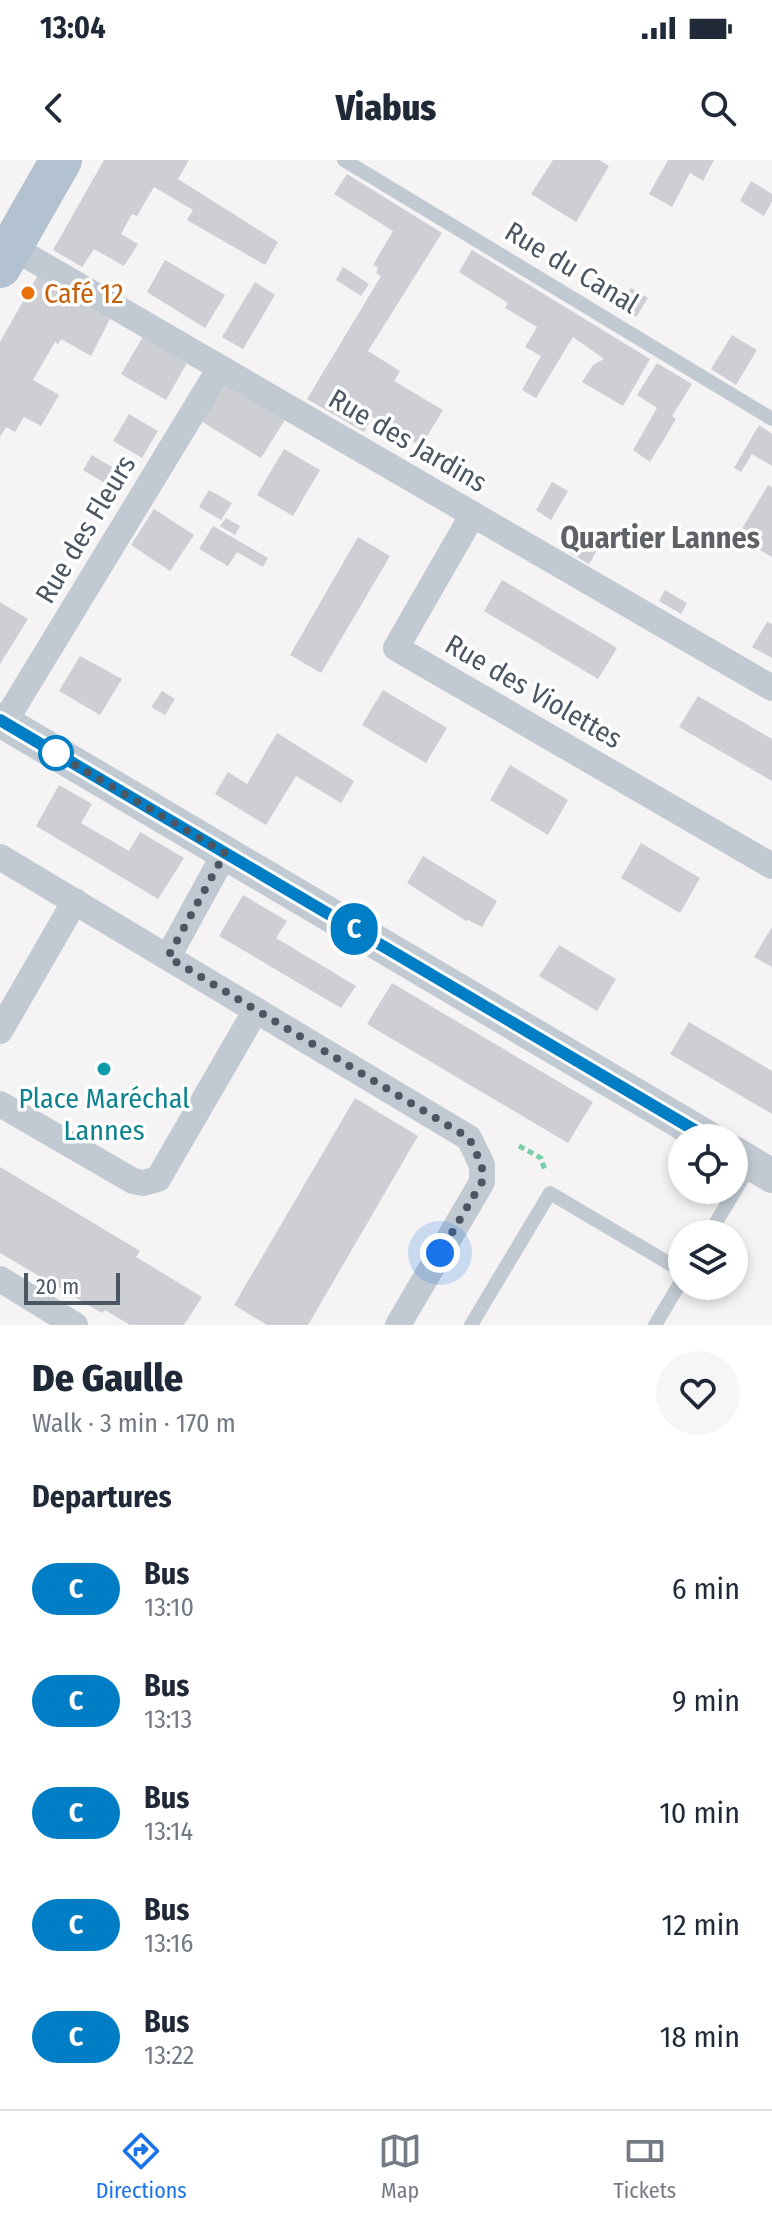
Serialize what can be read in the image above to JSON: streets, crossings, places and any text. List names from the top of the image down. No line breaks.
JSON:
{"streets":{"street":["Rue des Jardins","Rue des Fleurs","Rue des Violettes"],"lane":["Rue du Canal"]},"crossings":[["Rue des Jardins","Rue des Fleurs"],["Rue des Jardins","Rue des Violettes"]],"districts":["Quartier Lannes"],"places":["Café 12","Place Maréchal Lannes"],"lines":["bus line C"],"scale_bar":"20 m","page":{"status":"13:04","header":"Viabus","on_map":"C","scale":"20 m","heading":[["De Gaulle","Walk · 3 min · 170 m"],"Departures"],"list":[{"mark":"C","name":"Bus","note":"13:10","value":"6 min"},{"mark":"C","name":"Bus","note":"13:13","value":"9 min"},{"mark":"C","name":"Bus","note":"13:14","value":"10 min"},{"mark":"C","name":"Bus","note":"13:16","value":"12 min"},{"mark":"C","name":"Bus","note":"13:22","value":"18 min"}],"tabs":["Directions","Map","Tickets"]}}
